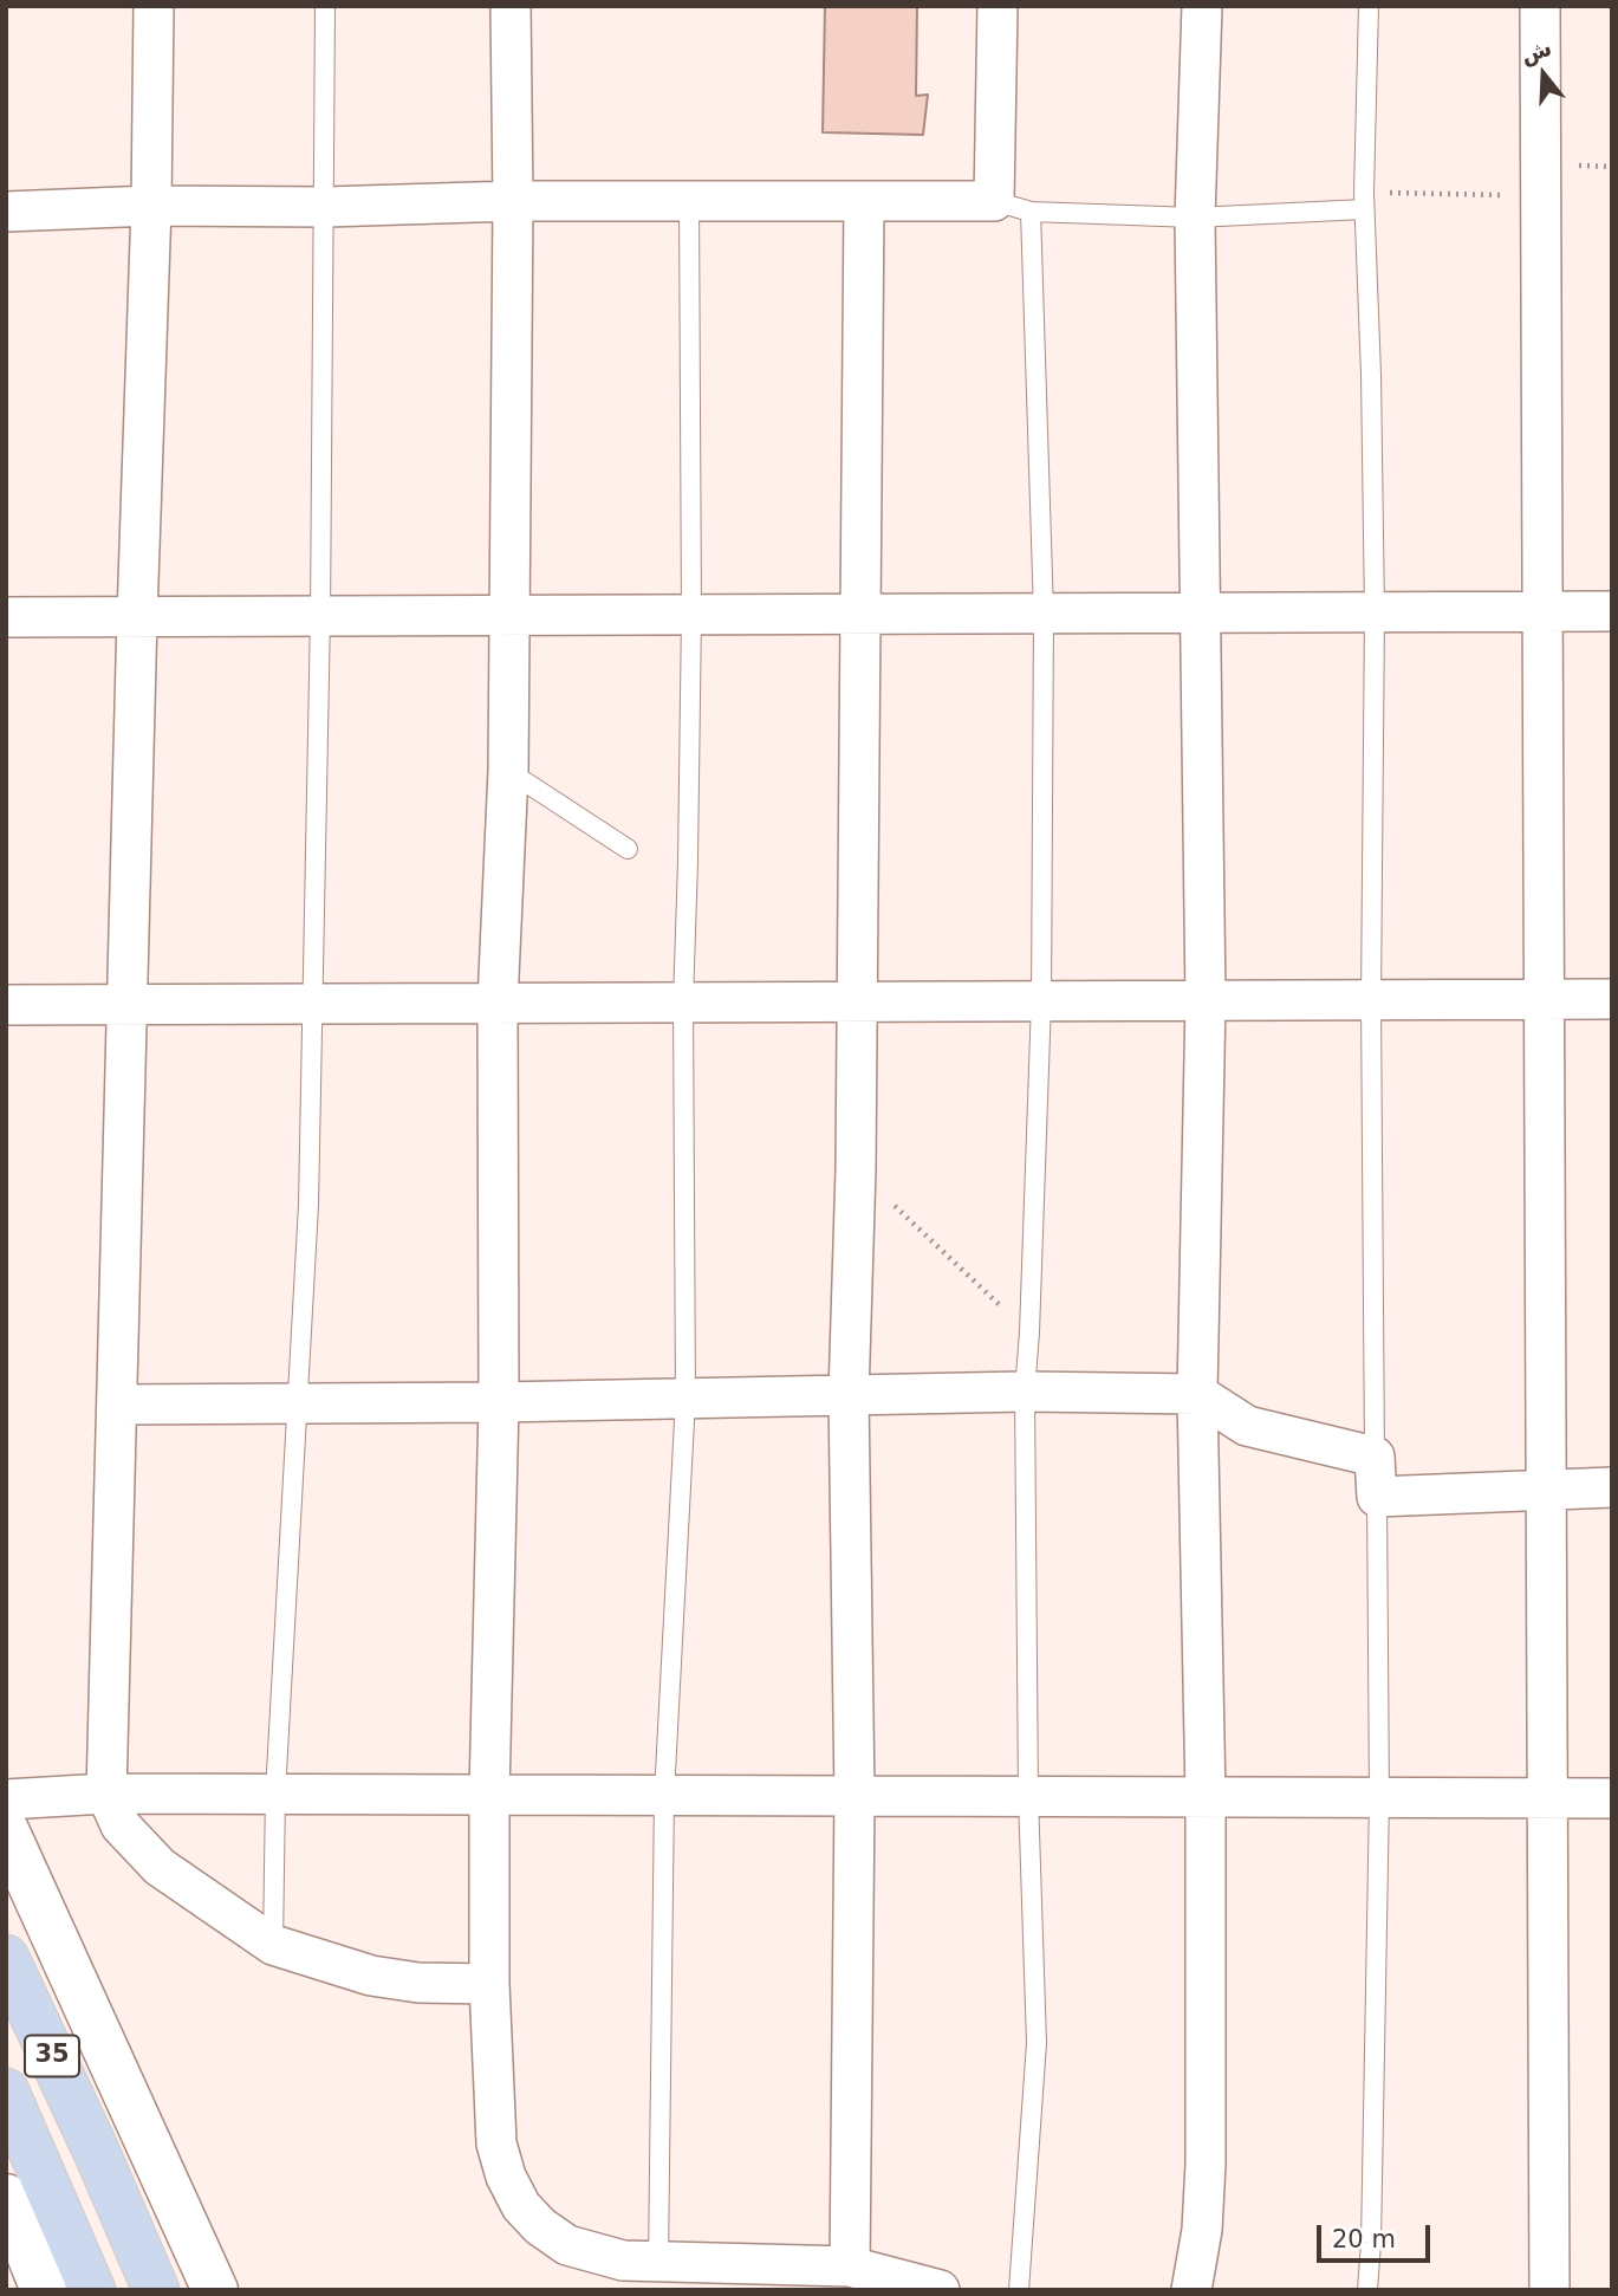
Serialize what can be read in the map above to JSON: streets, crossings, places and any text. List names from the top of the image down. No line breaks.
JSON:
{"streets":{"highway":["35"]},"scale_bar":"20 m","north":"top"}
